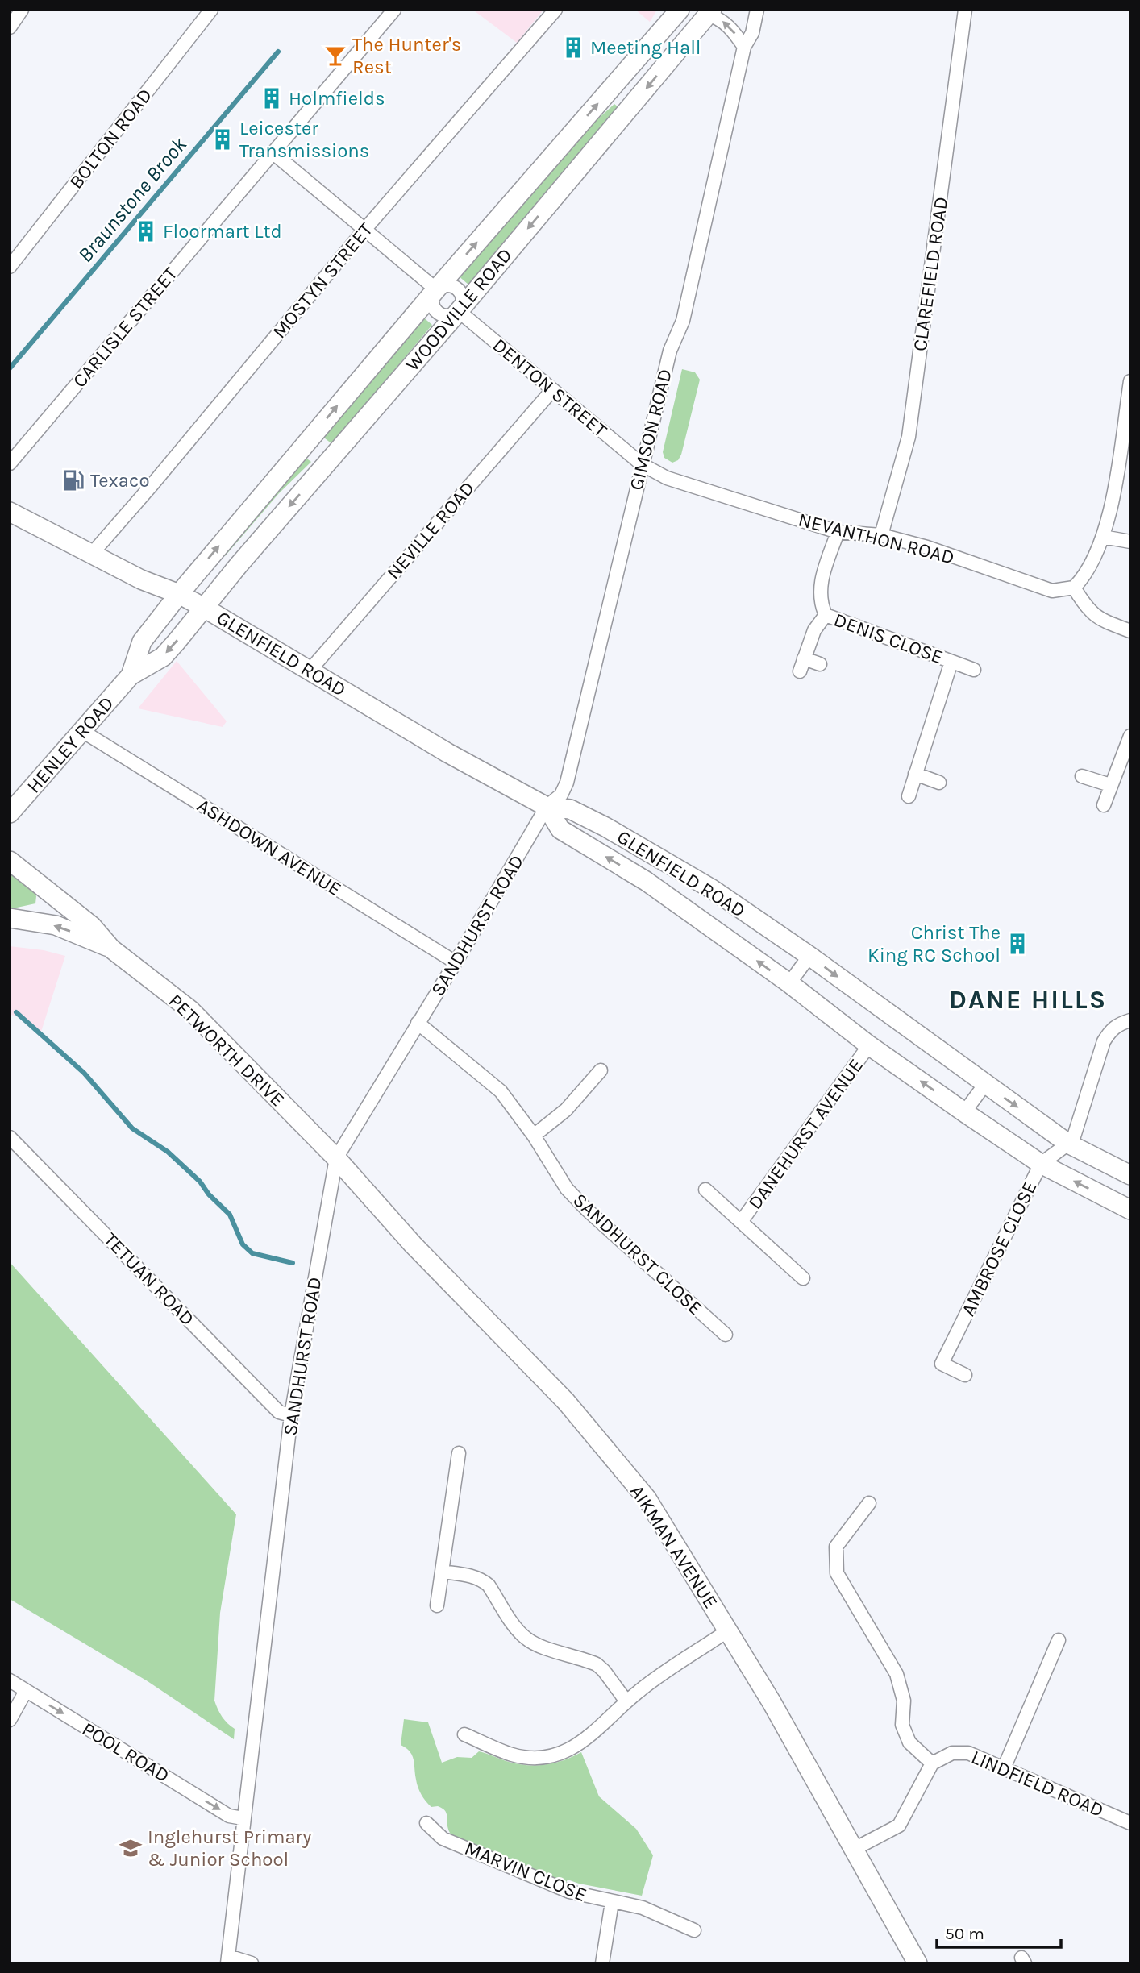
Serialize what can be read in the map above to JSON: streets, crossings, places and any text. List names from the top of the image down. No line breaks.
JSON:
{"streets":{"street":["BOLTON ROAD","CLAREFIELD ROAD","MOSTYN STREET","WOODVILLE ROAD","CARLISLE STREET","DENTON STREET","GIMSON ROAD","NEVILLE ROAD","NEVANTHON ROAD","DENIS CLOSE","GLENFIELD ROAD","HENLEY ROAD","ASHDOWN AVENUE","SANDHURST ROAD","PETWORTH DRIVE","DANEHURST AVENUE","AMBROSE CLOSE","SANDHURST CLOSE","TETUAN ROAD","AIKMAN AVENUE","POOL ROAD","LINDFIELD ROAD","MARVIN CLOSE"]},"crossings":[["CLAREFIELD ROAD","NEVANTHON ROAD"],["MOSTYN STREET","GLENFIELD ROAD"],["WOODVILLE ROAD","DENTON STREET"],["WOODVILLE ROAD","GLENFIELD ROAD"],["WOODVILLE ROAD","HENLEY ROAD"],["DENTON STREET","GIMSON ROAD"],["DENTON STREET","NEVILLE ROAD"],["DENTON STREET","NEVANTHON ROAD"],["GIMSON ROAD","NEVANTHON ROAD"],["GIMSON ROAD","GLENFIELD ROAD"],["GIMSON ROAD","SANDHURST ROAD"],["NEVILLE ROAD","GLENFIELD ROAD"],["NEVANTHON ROAD","DENIS CLOSE"],["GLENFIELD ROAD","HENLEY ROAD"],["GLENFIELD ROAD","SANDHURST ROAD"],["GLENFIELD ROAD","DANEHURST AVENUE"],["GLENFIELD ROAD","AMBROSE CLOSE"],["HENLEY ROAD","ASHDOWN AVENUE"],["ASHDOWN AVENUE","SANDHURST ROAD"],["SANDHURST ROAD","PETWORTH DRIVE"],["SANDHURST ROAD","SANDHURST CLOSE"],["SANDHURST ROAD","TETUAN ROAD"],["SANDHURST ROAD","AIKMAN AVENUE"],["SANDHURST ROAD","POOL ROAD"],["PETWORTH DRIVE","AIKMAN AVENUE"]],"one_way":["POOL ROAD"],"districts":["DANE HILLS"],"water":["Braunstone Brook"],"places":{"building":["Meeting Hall","Holmfields","Leicester Transmissions","Floormart Ltd","Christ The King RC School"],"bar":["The Hunter's Rest"],"fuel station":["Texaco"],"school or university":["Inglehurst Primary & Junior School"]},"scale_bar":"50 m"}
